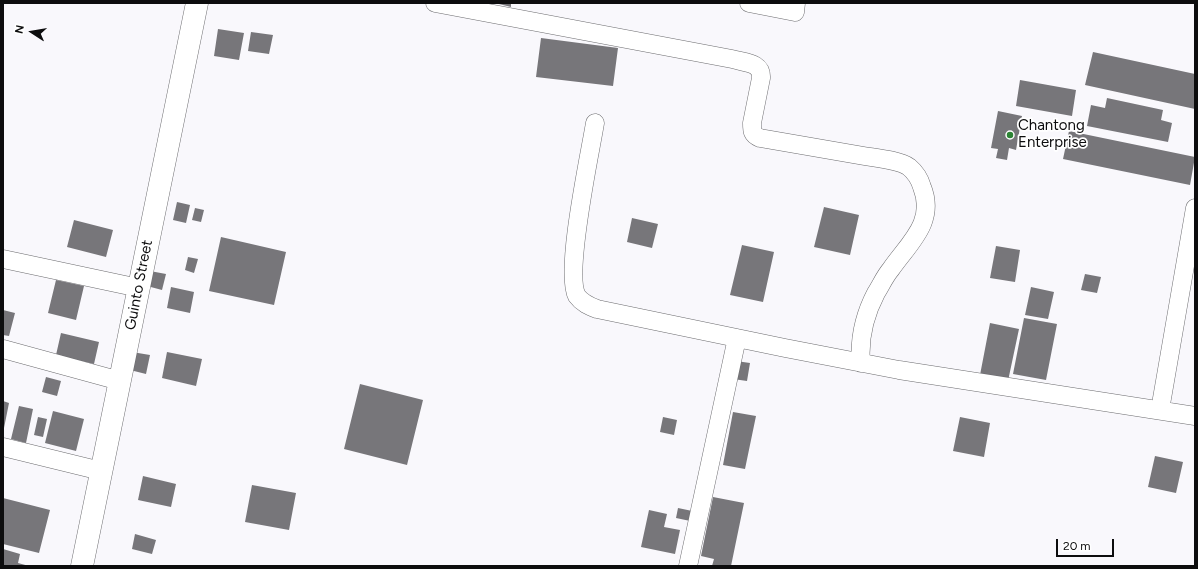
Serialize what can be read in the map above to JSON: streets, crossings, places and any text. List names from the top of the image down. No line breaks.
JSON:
{"streets":{"street":["Guinto Street"]},"places":["Chantong Enterprise"],"scale_bar":"20 m","north":"left"}
